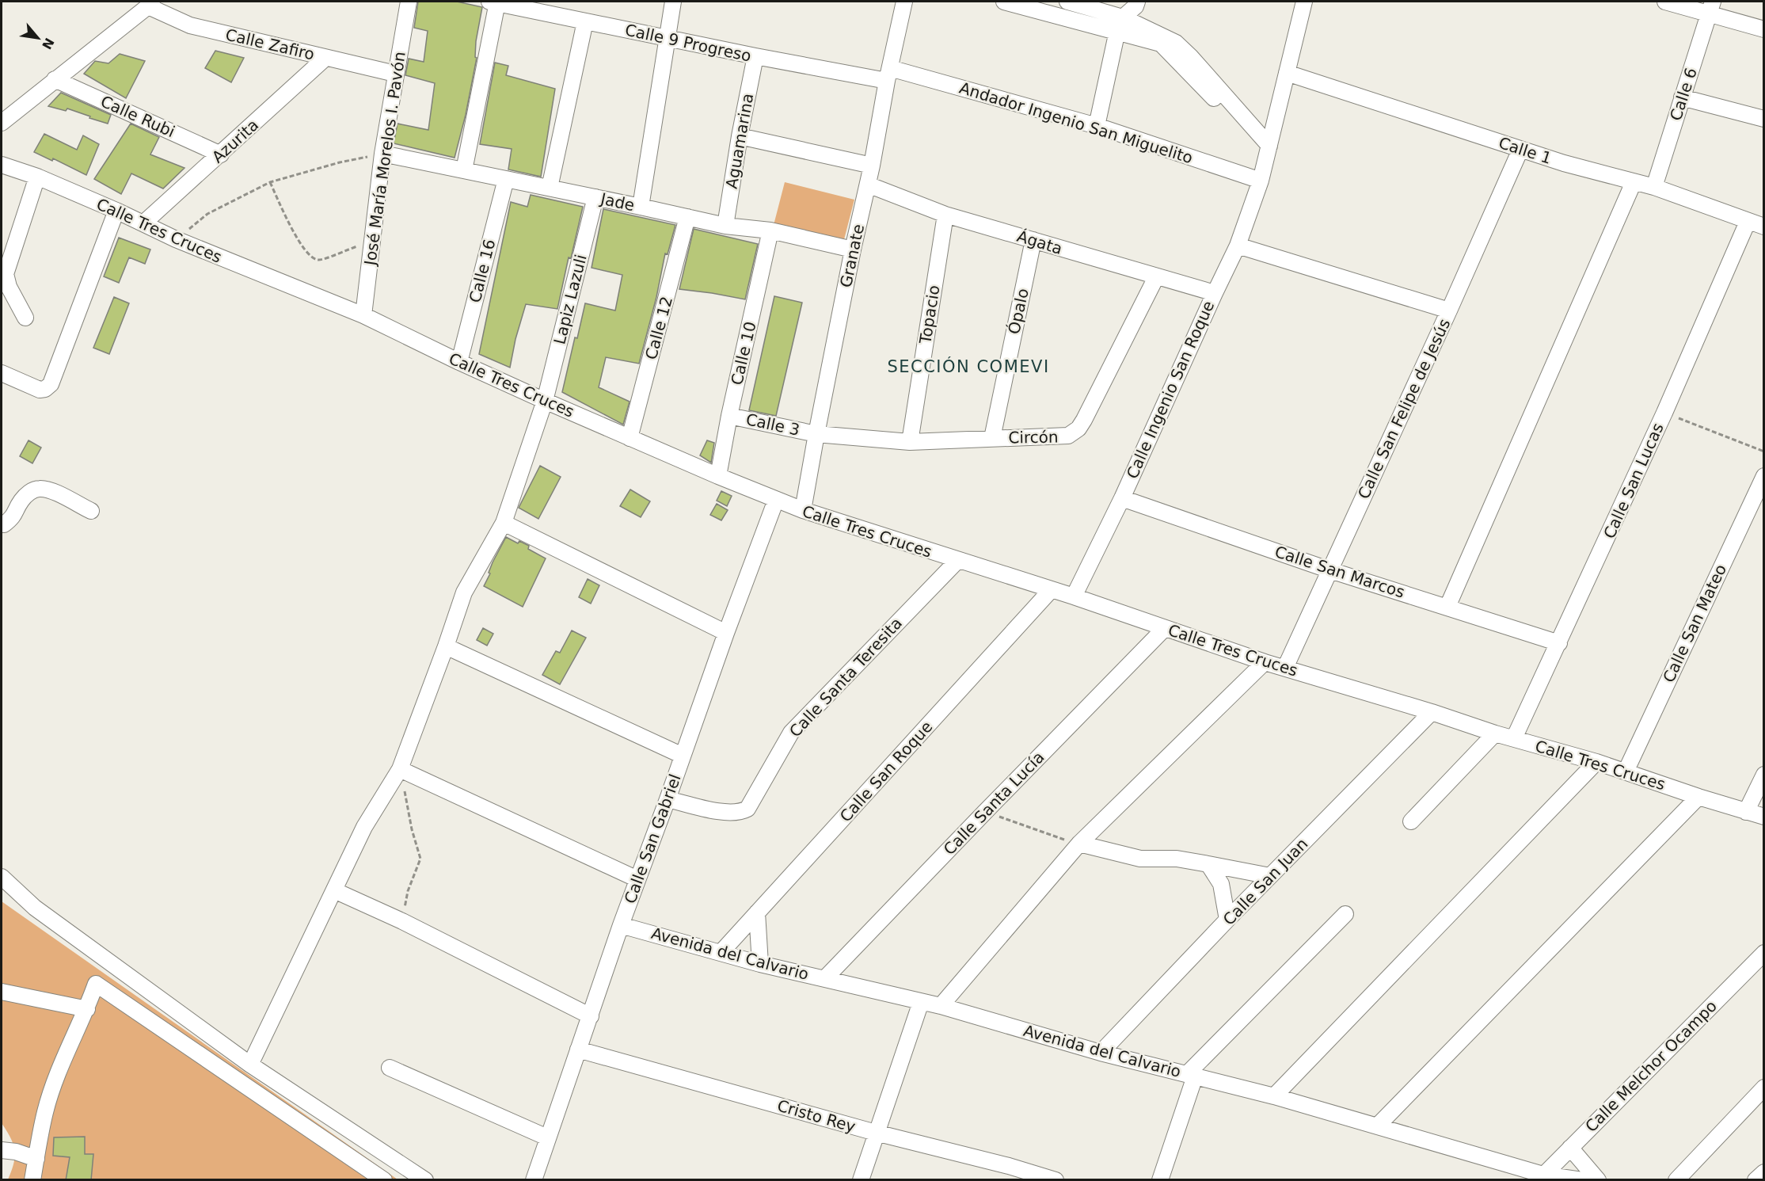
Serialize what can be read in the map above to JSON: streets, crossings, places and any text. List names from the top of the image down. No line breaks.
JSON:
{"streets":{"street":["Calle 9 Progreso","Calle Zafiro","Calle 6","Calle Rubi","Andador Ingenio San Miguelito","Azurita","Aguamarina","Calle 1","José María Morelos I. Pavón","Jade","Calle Tres Cruces","Ágata","Granate","Calle 16","Lapiz Lazuli","Ópalo","Topacio","Calle 12","Calle 10","Calle Ingenio San Roque","Calle San Felipe de Jesús","Calle 3","Circón","Calle San Lucas","Calle San Marcos","Calle San Mateo","Calle Santa Teresita","Calle San Roque","Calle Santa Lucía","Calle San Gabriel","Calle San Juan","Avenida del Calvario","Calle Melchor Ocampo","Cristo Rey"]},"crossings":[["Calle 9 Progreso","Andador Ingenio San Miguelito"],["Calle 9 Progreso","Aguamarina"],["Calle 9 Progreso","Granate"],["Calle Zafiro","Azurita"],["Calle Zafiro","José María Morelos I. Pavón"],["Calle 6","Calle 1"],["Calle Rubi","Azurita"],["Andador Ingenio San Miguelito","Granate"],["Andador Ingenio San Miguelito","Calle Ingenio San Roque"],["Azurita","Calle Tres Cruces"],["Aguamarina","Jade"],["Calle 1","Calle Ingenio San Roque"],["Calle 1","Calle San Felipe de Jesús"],["Calle 1","Calle San Lucas"],["José María Morelos I. Pavón","Jade"],["José María Morelos I. Pavón","Calle Tres Cruces"],["Jade","Granate"],["Jade","Calle 16"],["Jade","Lapiz Lazuli"],["Jade","Calle 12"],["Jade","Calle 10"],["Calle Tres Cruces","Granate"],["Calle Tres Cruces","Calle 16"],["Calle Tres Cruces","Lapiz Lazuli"],["Calle Tres Cruces","Calle 12"],["Calle Tres Cruces","Calle 10"],["Calle Tres Cruces","Calle Ingenio San Roque"],["Calle Tres Cruces","Calle San Felipe de Jesús"],["Calle Tres Cruces","Calle San Lucas"],["Calle Tres Cruces","Calle San Mateo"],["Calle Tres Cruces","Calle Santa Teresita"],["Calle Tres Cruces","Calle San Roque"],["Calle Tres Cruces","Calle Santa Lucía"],["Calle Tres Cruces","Calle San Gabriel"],["Calle Tres Cruces","Calle San Juan"],["Ágata","Granate"],["Ágata","Ópalo"],["Ágata","Topacio"],["Ágata","Calle Ingenio San Roque"],["Ágata","Circón"],["Granate","Calle 3"],["Granate","Circón"],["Ópalo","Circón"],["Topacio","Circón"],["Calle 10","Calle 3"],["Calle Ingenio San Roque","Calle San Marcos"],["Calle San Felipe de Jesús","Calle San Marcos"],["Calle 3","Circón"],["Calle San Lucas","Calle San Marcos"],["Calle Santa Teresita","Calle San Gabriel"],["Calle San Roque","Avenida del Calvario"],["Calle Santa Lucía","Avenida del Calvario"],["Calle San Gabriel","Avenida del Calvario"],["Calle San Gabriel","Cristo Rey"],["Calle San Juan","Avenida del Calvario"],["Avenida del Calvario","Calle Melchor Ocampo"]],"districts":["SECCIÓN COMEVI"],"north":"bottom right"}
